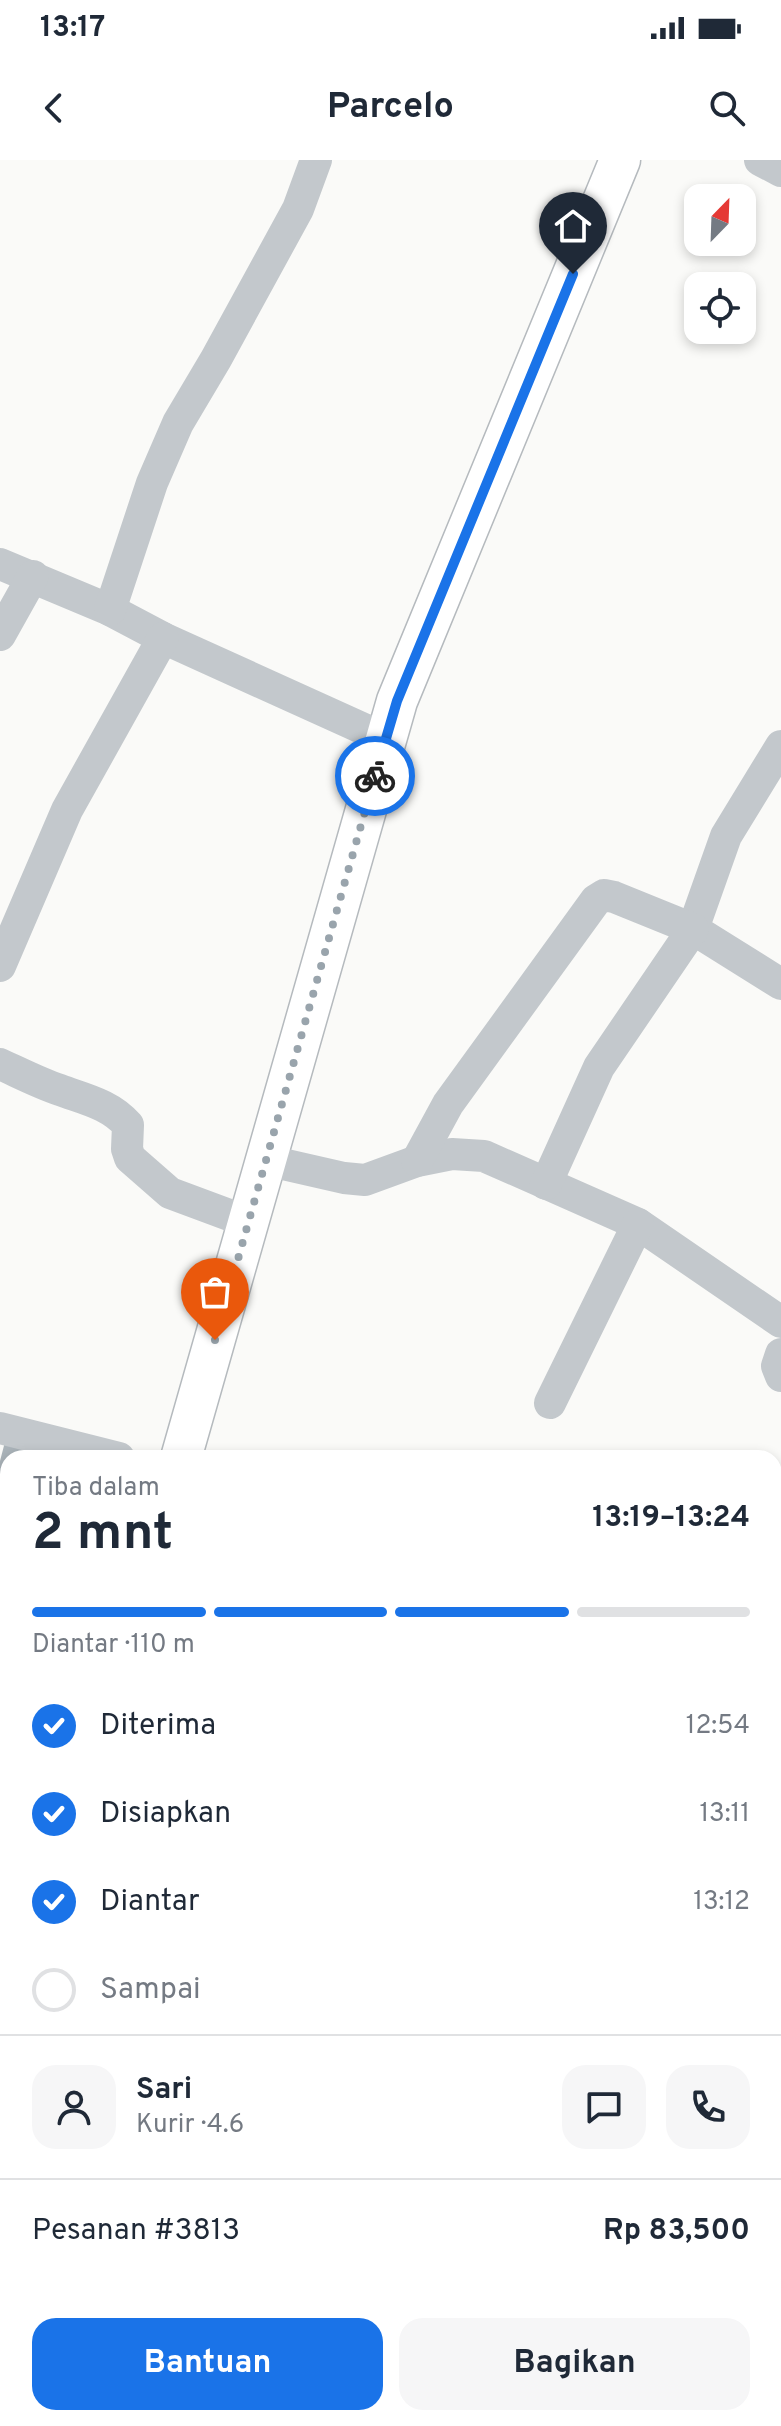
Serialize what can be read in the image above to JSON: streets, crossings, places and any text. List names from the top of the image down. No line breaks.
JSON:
{"north":"top right","page":{"status":"13:17","header":"Parcelo","heading":["2 mnt","Tiba dalam","13:19–13:24"],"panel":["Sari","Kurir · 4.6","Pesanan #3813","Rp 83,500"],"bar":"Diantar · 110 m","list":[["Diterima","12:54"],["Disiapkan","13:11"],["Diantar","13:12"],"Sampai"],"buttons":["Bantuan","Bagikan"]}}
